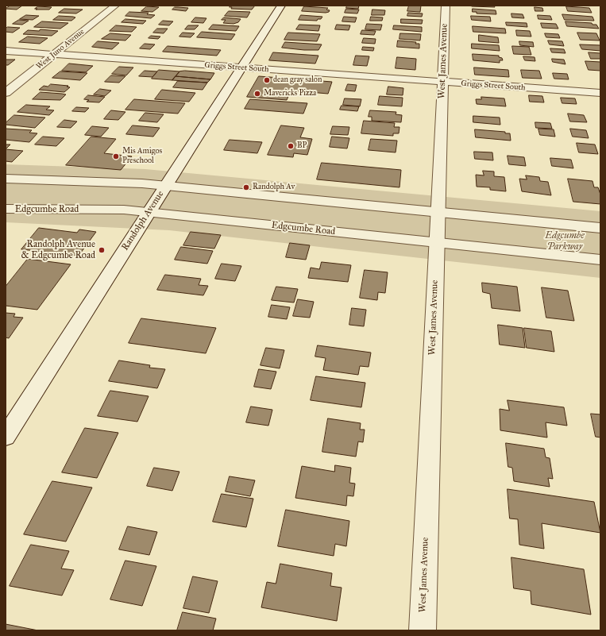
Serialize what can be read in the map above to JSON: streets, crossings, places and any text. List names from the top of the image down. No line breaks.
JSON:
{"streets":{"street":["West Juno Avenue","West James Avenue","Griggs Street South","Edgcumbe Road","Randolph Avenue"]},"crossings":[["West Juno Avenue","Griggs Street South"],["West James Avenue","Griggs Street South"],["West James Avenue","Edgcumbe Road"],["Griggs Street South","Randolph Avenue"],["Edgcumbe Road","Randolph Avenue"]],"parks":["Edgcumbe Parkway"],"places":["dean gray salon","Mavericks Pizza","BP","Mis Amigos Preschool","Randolph Av","Randolph Avenue & Edgcumbe Road"]}
